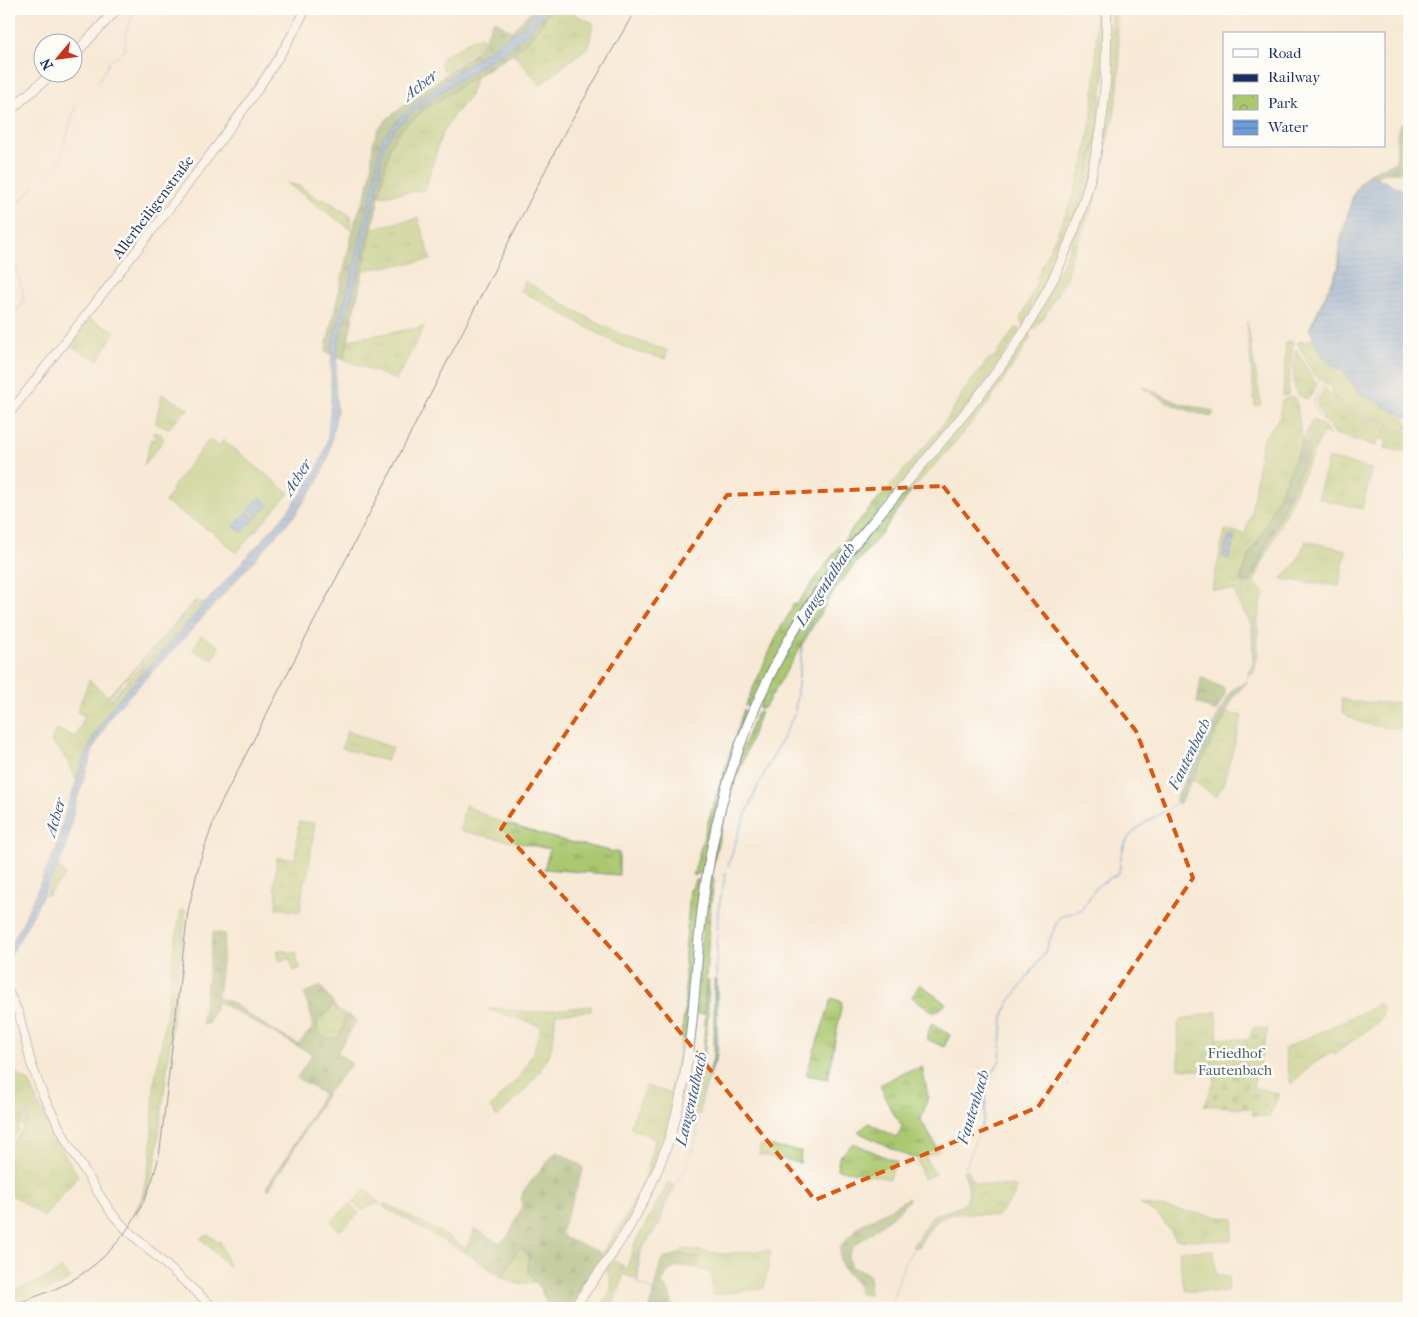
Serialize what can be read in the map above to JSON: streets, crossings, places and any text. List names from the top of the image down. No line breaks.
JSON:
{"streets":{"street":["Allerheiligenstraße"]},"water":["Acher","Langentalbach","Fautenbach"],"parks":["Friedhof Fautenbach"],"legend":["Road","Railway","Park","Water"],"north":"bottom left"}
